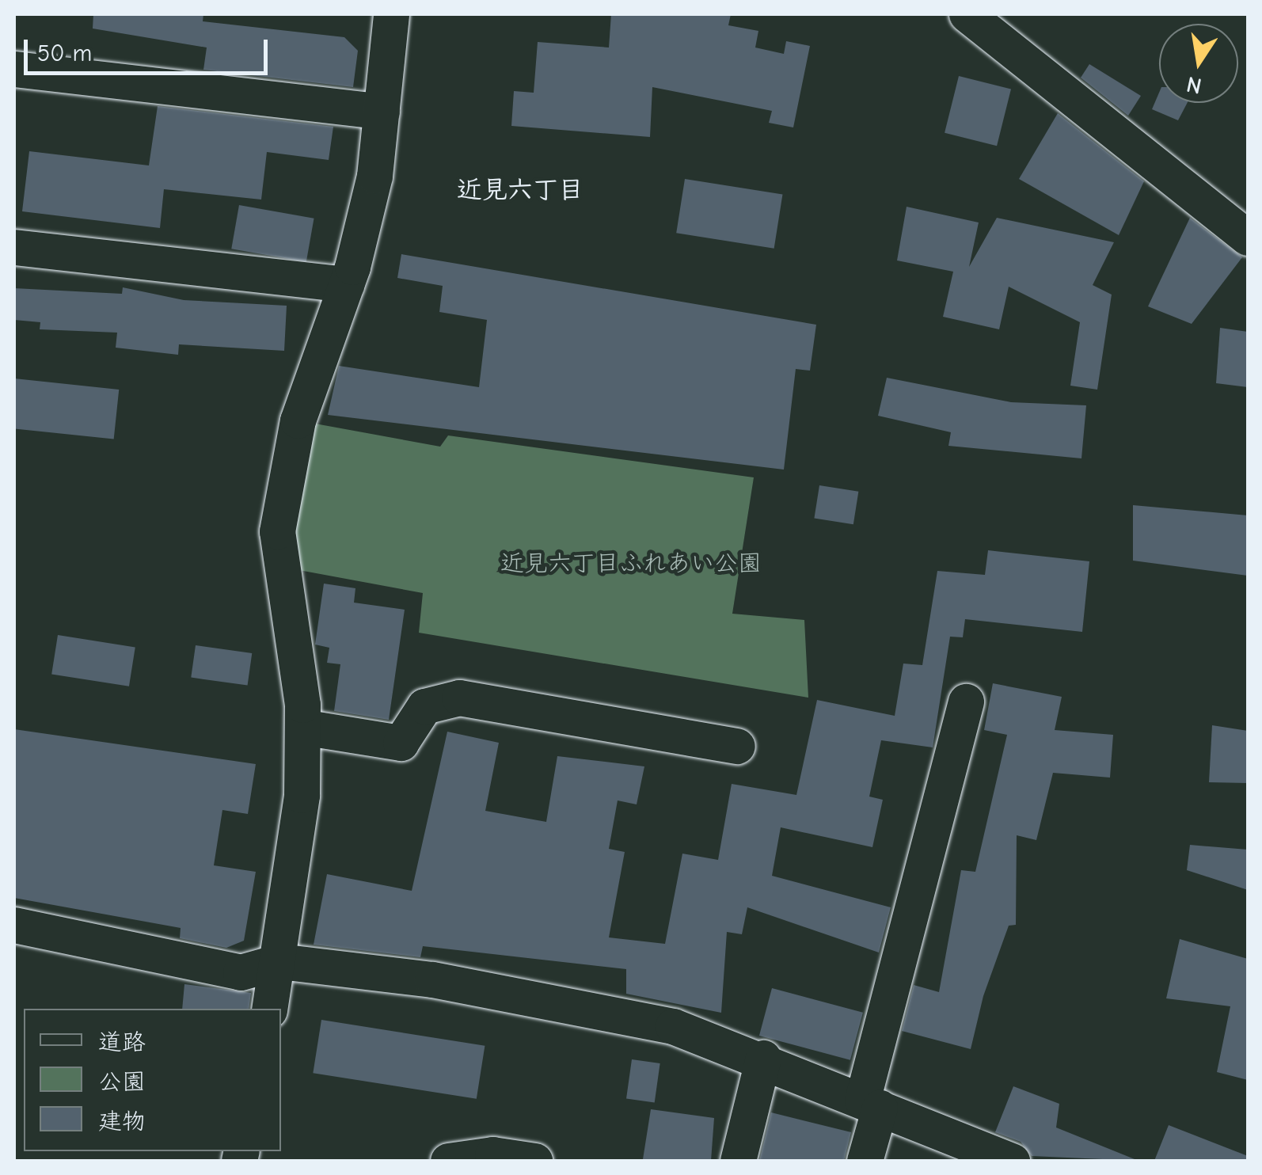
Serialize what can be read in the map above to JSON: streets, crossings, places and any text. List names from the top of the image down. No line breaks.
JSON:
{"districts":["近見六丁目"],"parks":["近見六丁目ふれあい公園"],"legend":["道路","公園","建物"],"scale_bar":"50 m","north":"bottom"}
